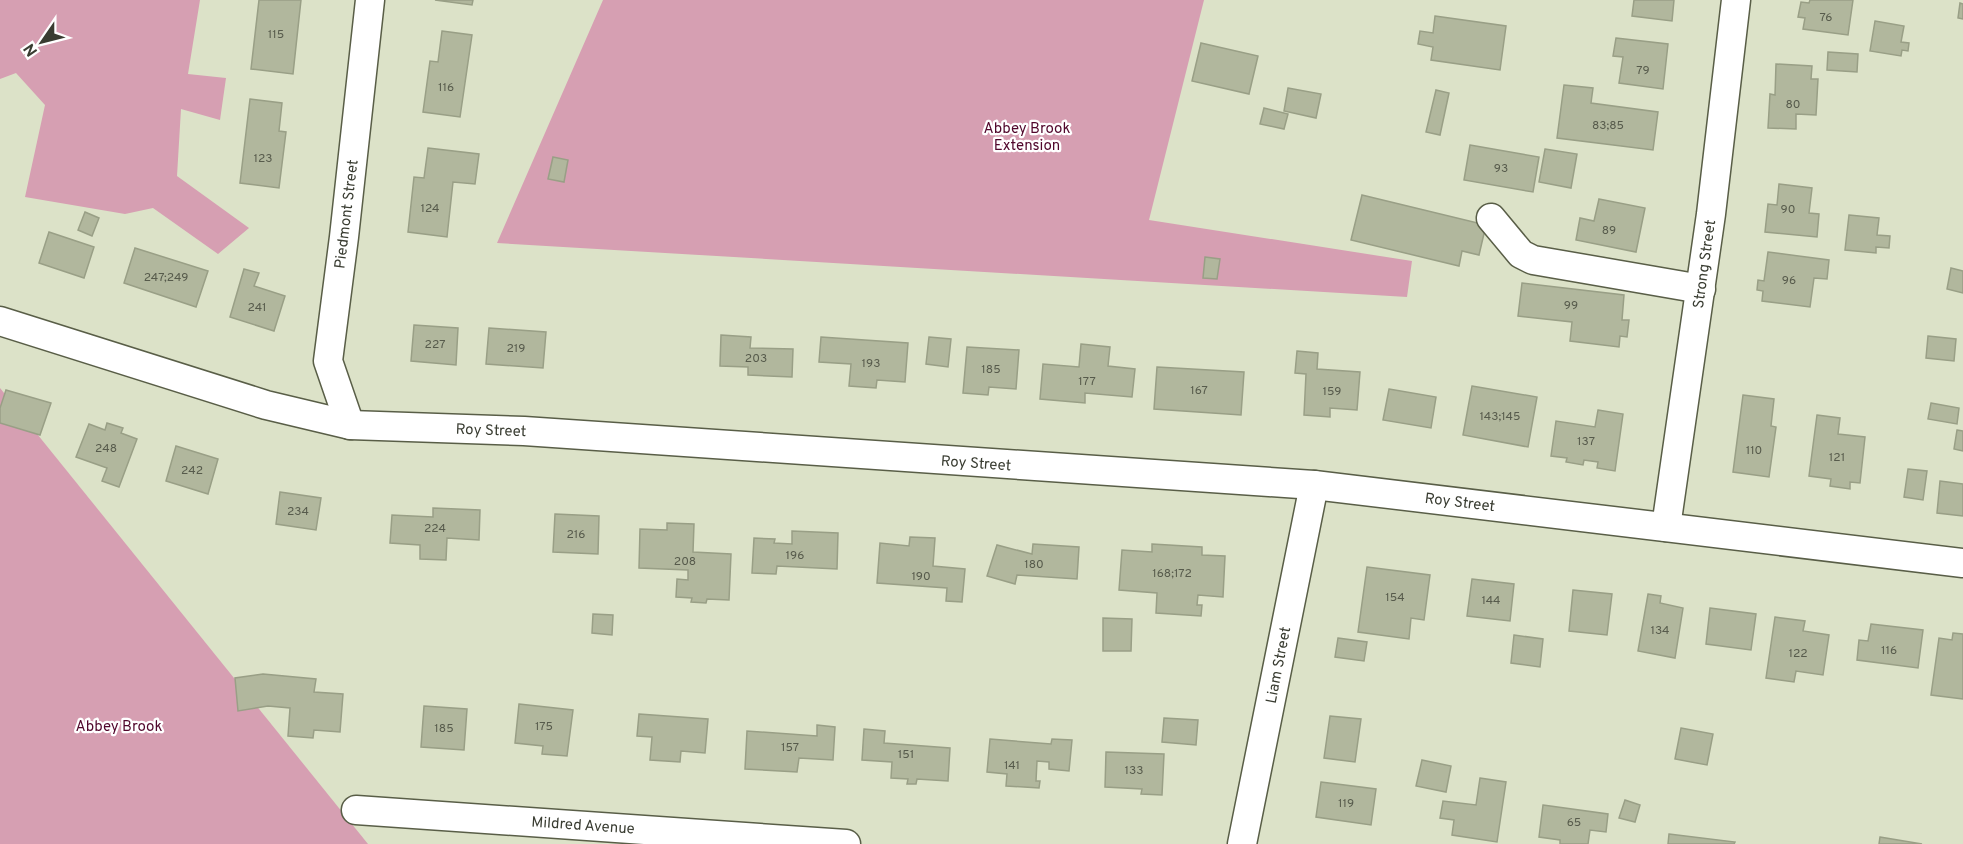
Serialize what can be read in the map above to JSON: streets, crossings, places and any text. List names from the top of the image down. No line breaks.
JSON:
{"streets":{"street":["Piedmont Street","Strong Street","Roy Street","Liam Street","Mildred Avenue"]},"crossings":[["Piedmont Street","Roy Street"],["Strong Street","Roy Street"],["Roy Street","Liam Street"]],"parks":["Abbey Brook Extension","Abbey Brook"],"house_numbers":["76","115","79","116","80","83;85","123","93","124","90","89","247;249","96","99","241","227","219","203","193","185","177","167","159","143;145","137","248","110","121","242","234","224","216","196","208","180","168;172","190","154","144","134","116","122","175","185","157","151","141","133","119","65"],"north":"bottom left"}
